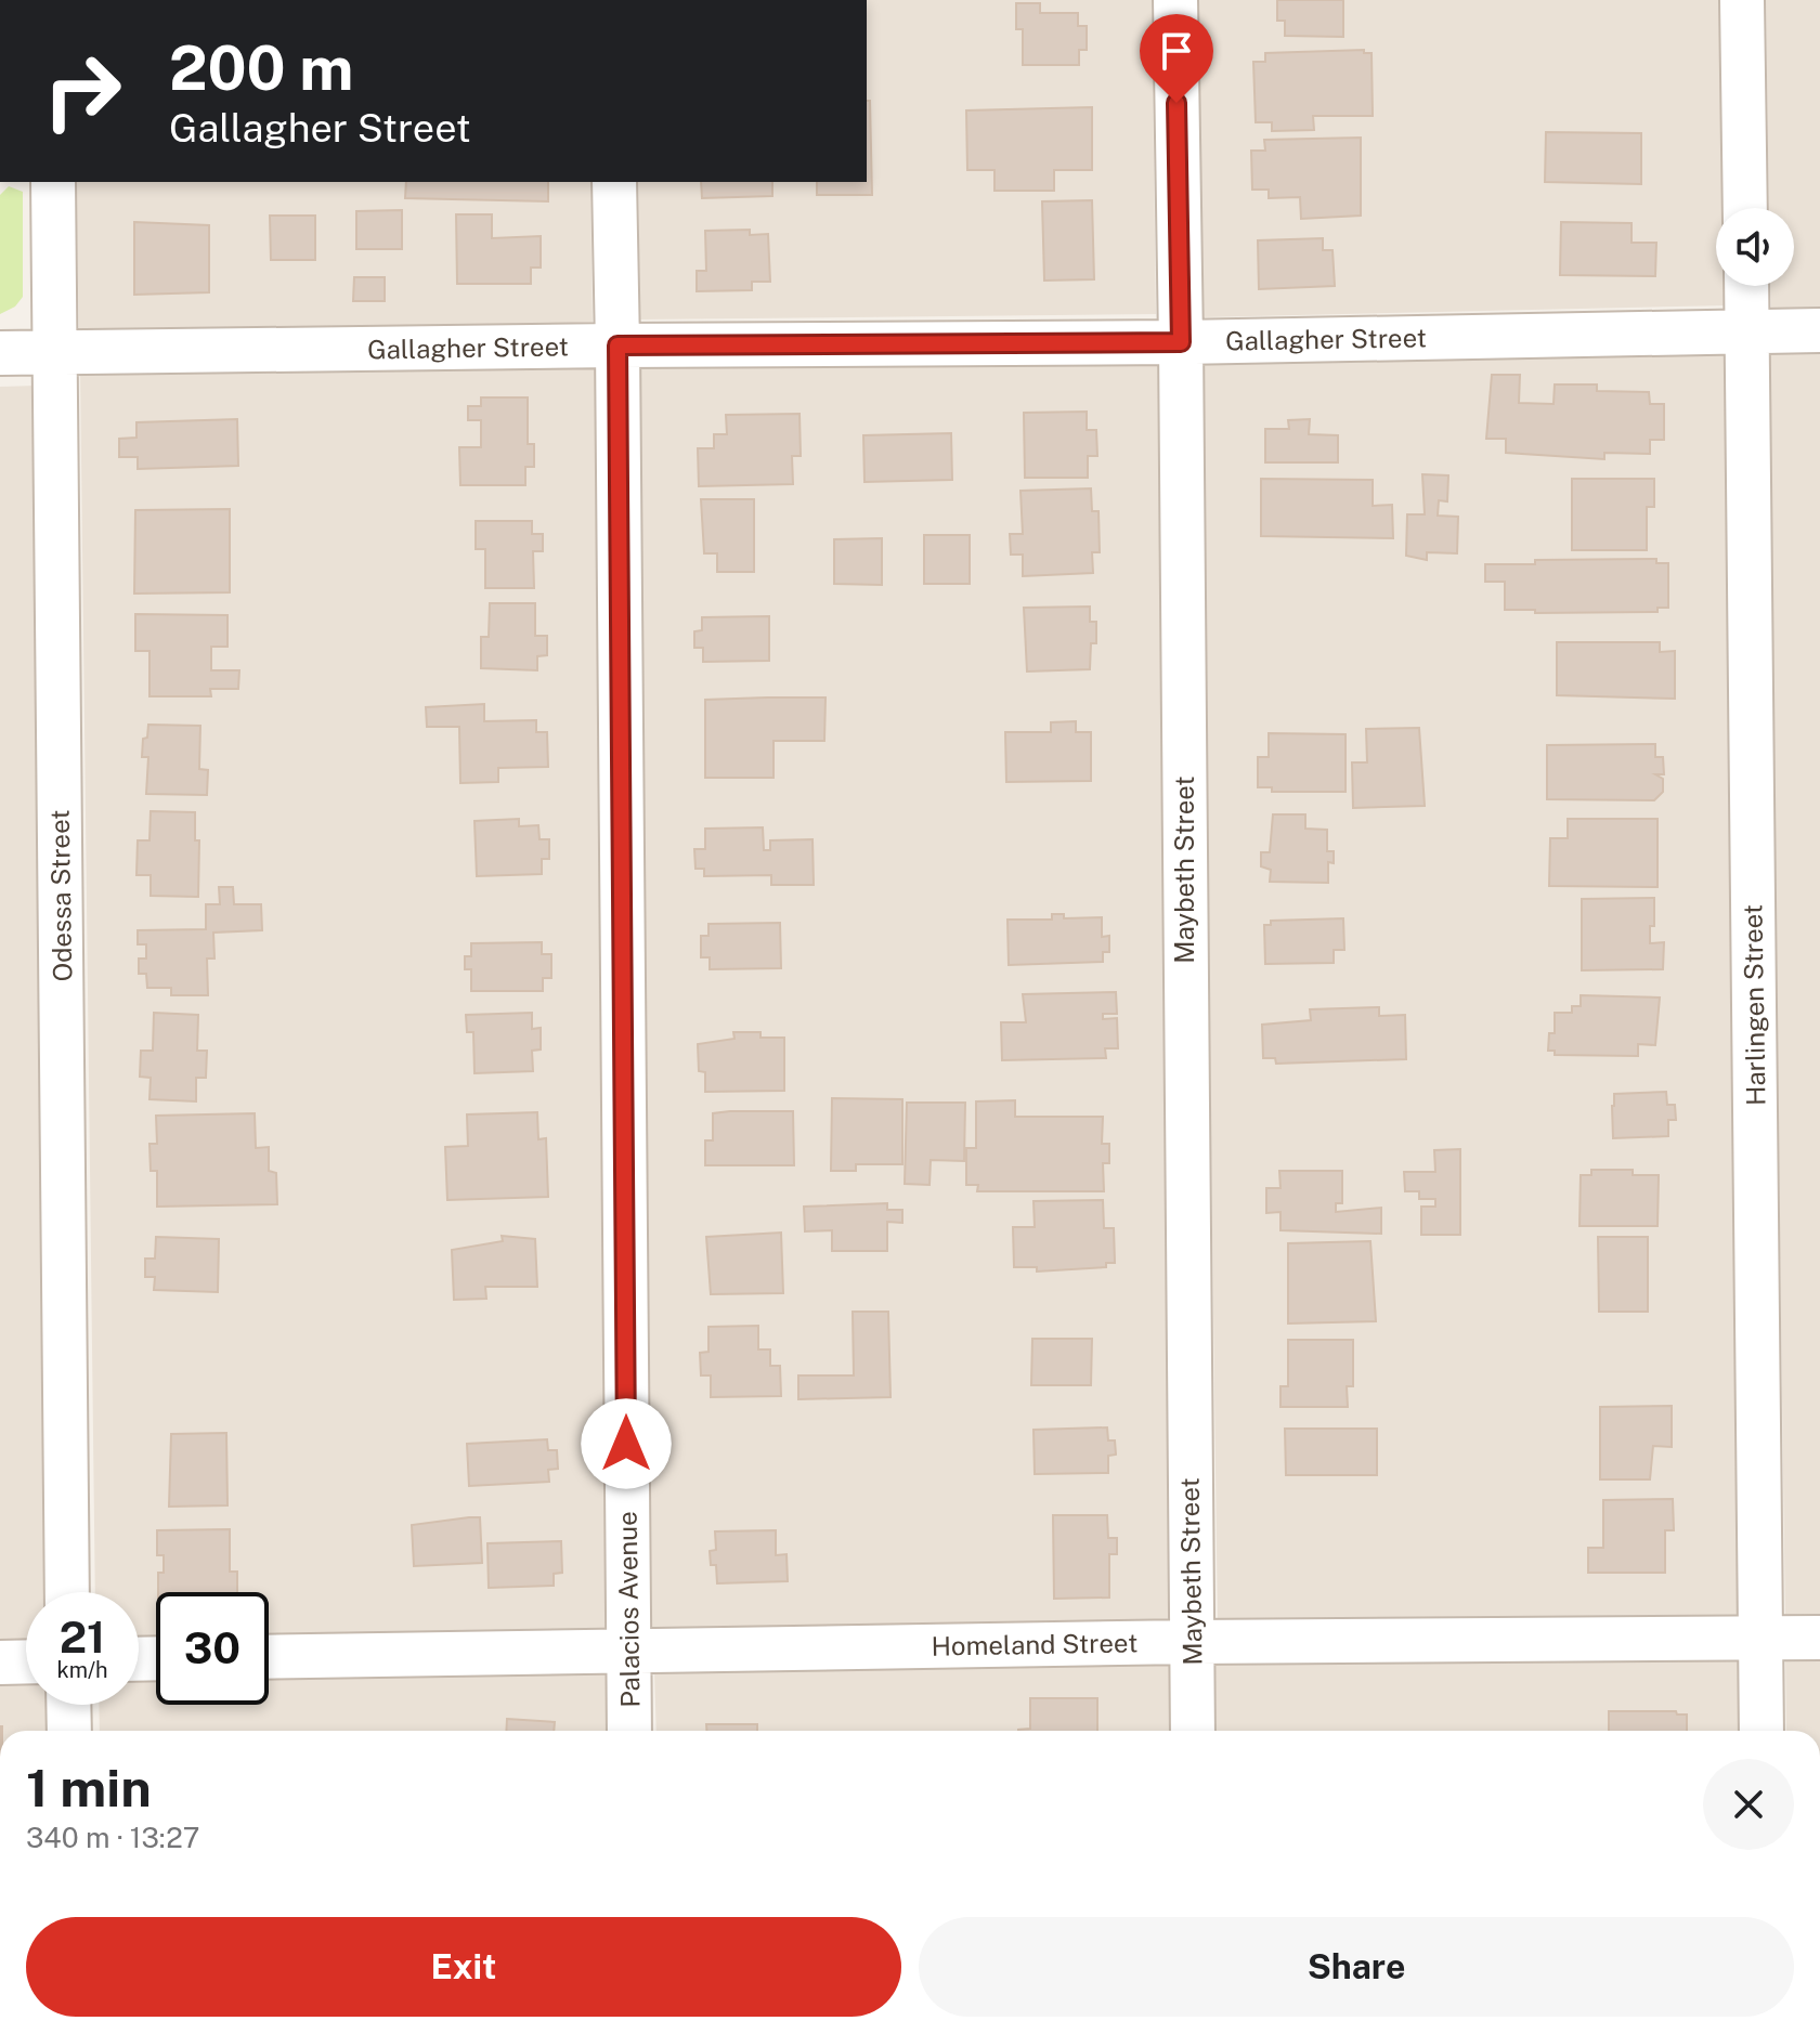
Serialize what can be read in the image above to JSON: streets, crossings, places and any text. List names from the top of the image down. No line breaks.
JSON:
{"streets":{"street":["Gallagher Street","Maybeth Street","Odessa Street","Harlingen Street","Palacios Avenue","Homeland Street"]},"crossings":[["Gallagher Street","Maybeth Street"],["Gallagher Street","Odessa Street"],["Gallagher Street","Harlingen Street"],["Gallagher Street","Palacios Avenue"],["Maybeth Street","Homeland Street"],["Harlingen Street","Homeland Street"],["Palacios Avenue","Homeland Street"]],"page":{"turn":["200 m","Gallagher Street"],"speed":"21 km/h","limit":"30","heading":["1 min","340 m · 13:27"],"buttons":["Exit","Share"]}}
